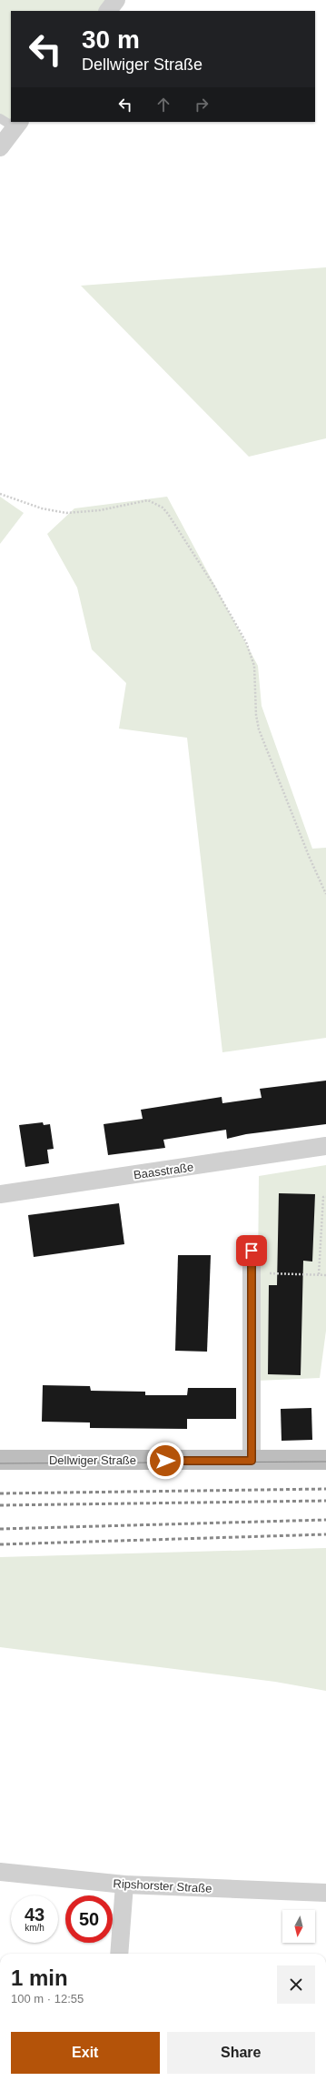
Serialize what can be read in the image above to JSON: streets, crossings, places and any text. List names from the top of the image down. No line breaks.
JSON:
{"streets":{"main road":["Dellwiger Straße"],"street":["Baasstraße","Ripshorster Straße"]},"north":"bottom","page":{"turn":["30 m","Dellwiger Straße"],"speed":"43 km/h","limit":"50","heading":["1 min","100 m · 12:55"],"buttons":["Exit","Share"]}}
